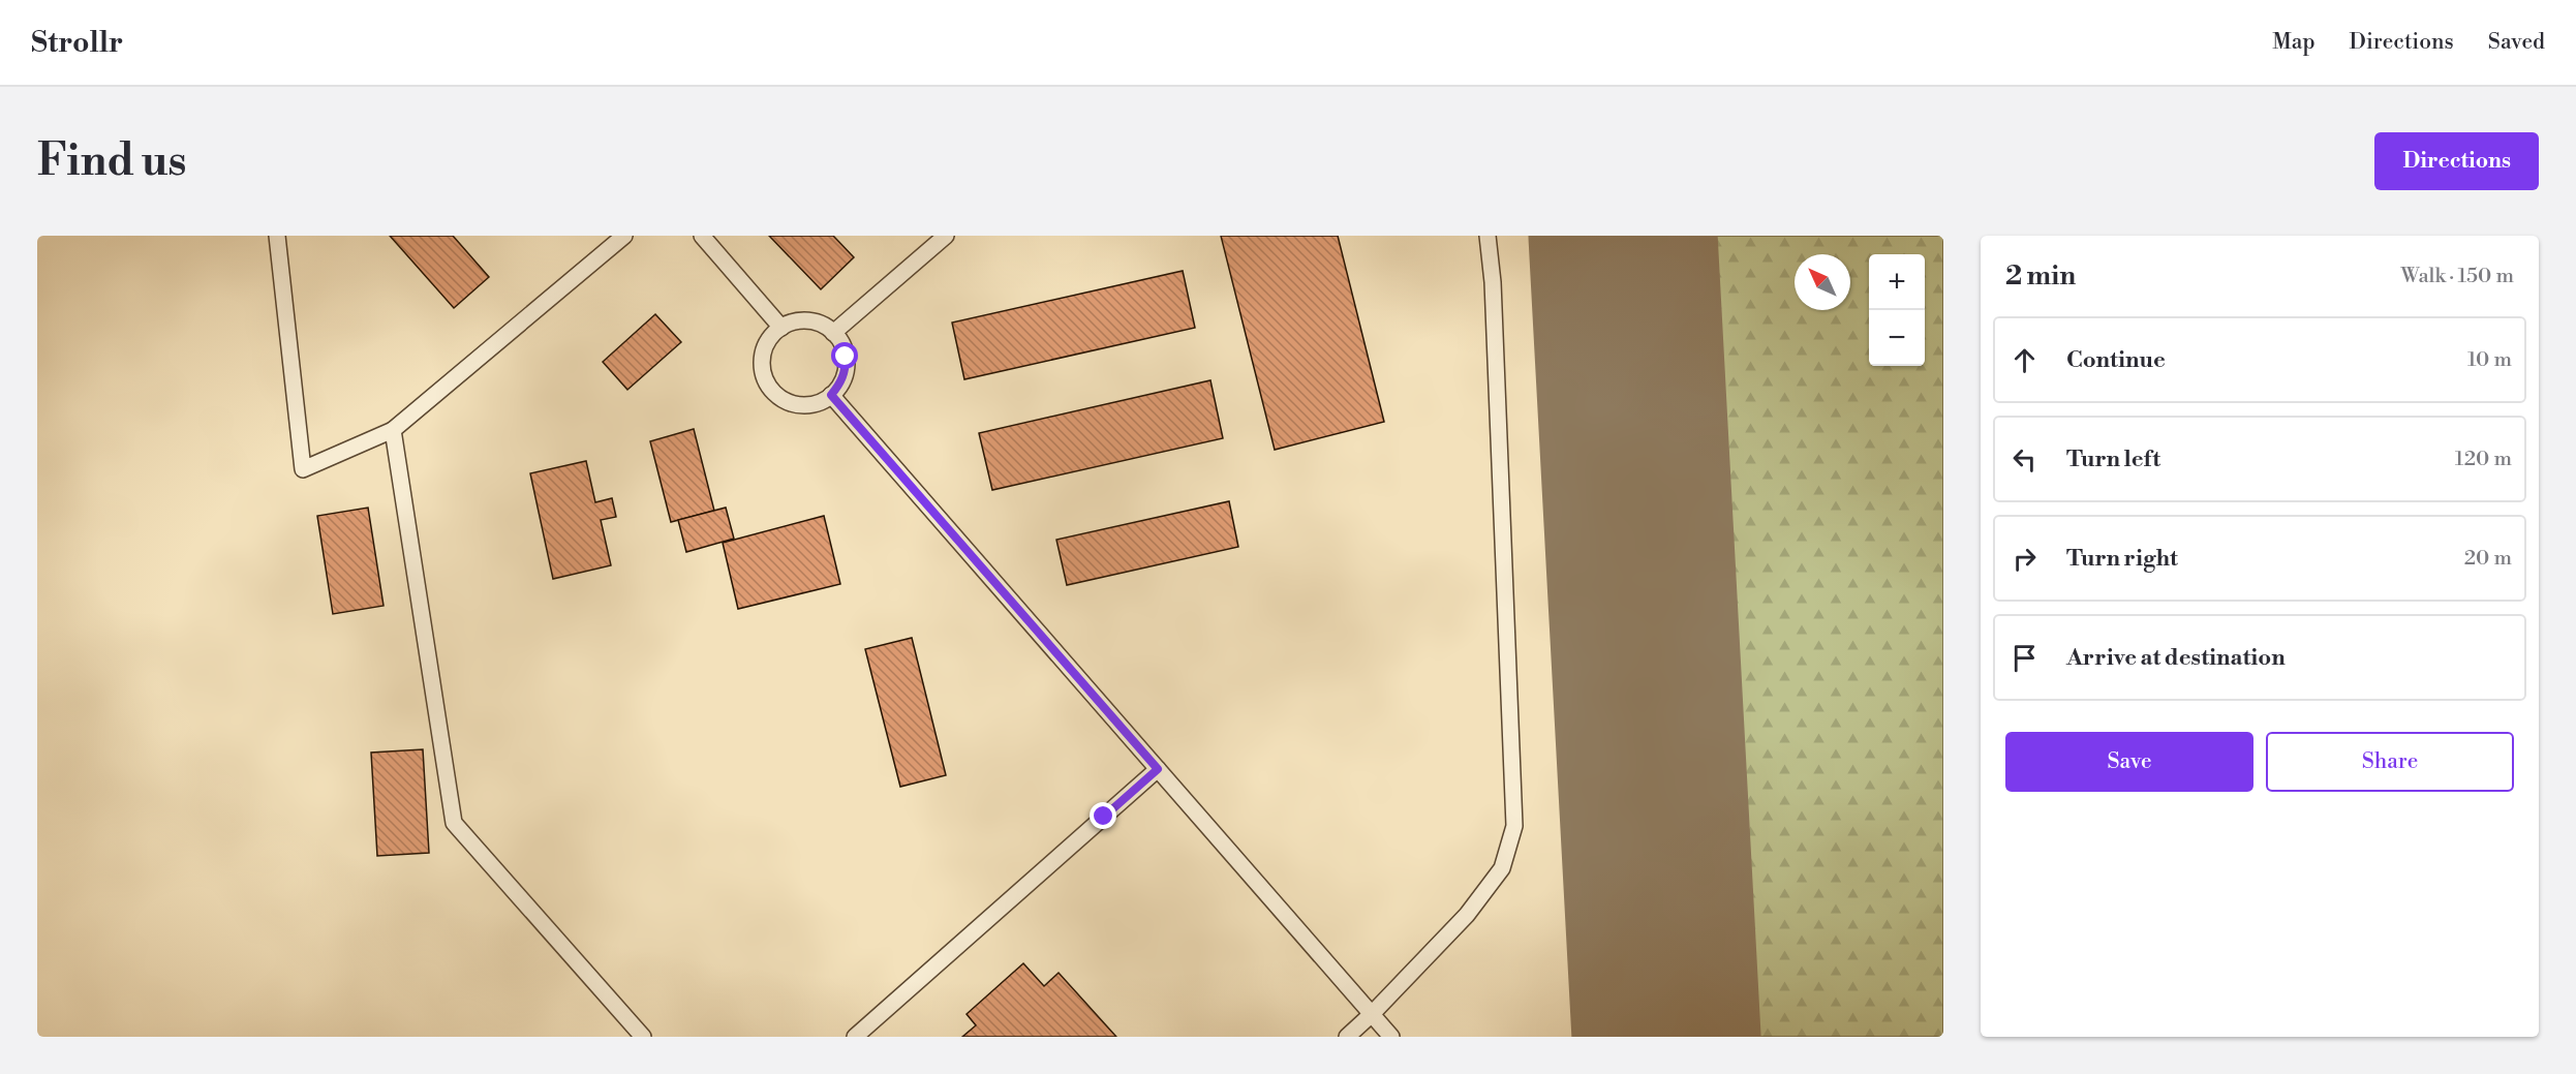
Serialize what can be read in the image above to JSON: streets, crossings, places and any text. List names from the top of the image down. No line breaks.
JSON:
{"north":"top left","page":{"header":"Strollr","nav":["Map","Directions","Saved"],"buttons":["Directions",["Save","Share"]],"title":"Find us","heading":["2 min","Walk · 150 m"],"map_buttons":["+","−"],"list":[["Continue","10 m"],["Turn left","120 m"],["Turn right","20 m"],"Arrive at destination"]}}
